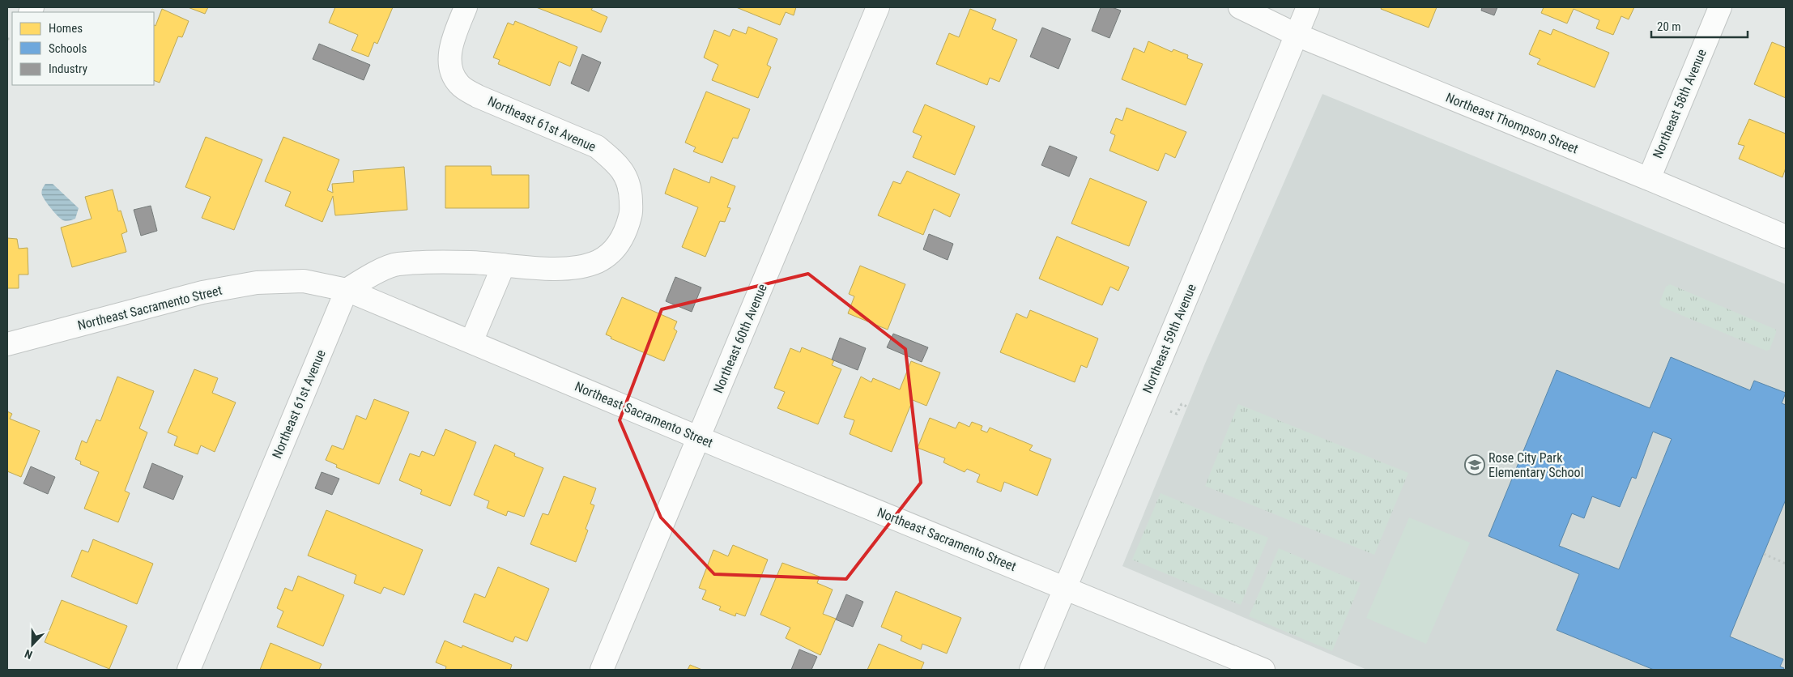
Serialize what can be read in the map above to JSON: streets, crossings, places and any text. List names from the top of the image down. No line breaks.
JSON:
{"streets":{"street":["Northeast 58th Avenue","Northeast Thompson Street","Northeast 61st Avenue","Northeast Sacramento Street","Northeast 60th Avenue","Northeast 59th Avenue"]},"crossings":[["Northeast 58th Avenue","Northeast Thompson Street"],["Northeast Thompson Street","Northeast 59th Avenue"],["Northeast 61st Avenue","Northeast Sacramento Street"],["Northeast Sacramento Street","Northeast 60th Avenue"],["Northeast Sacramento Street","Northeast 59th Avenue"]],"places":{"school or university":["Rose City Park Elementary School"]},"legend":["Homes","Schools","Industry"],"scale_bar":"20 m","north":"bottom"}
